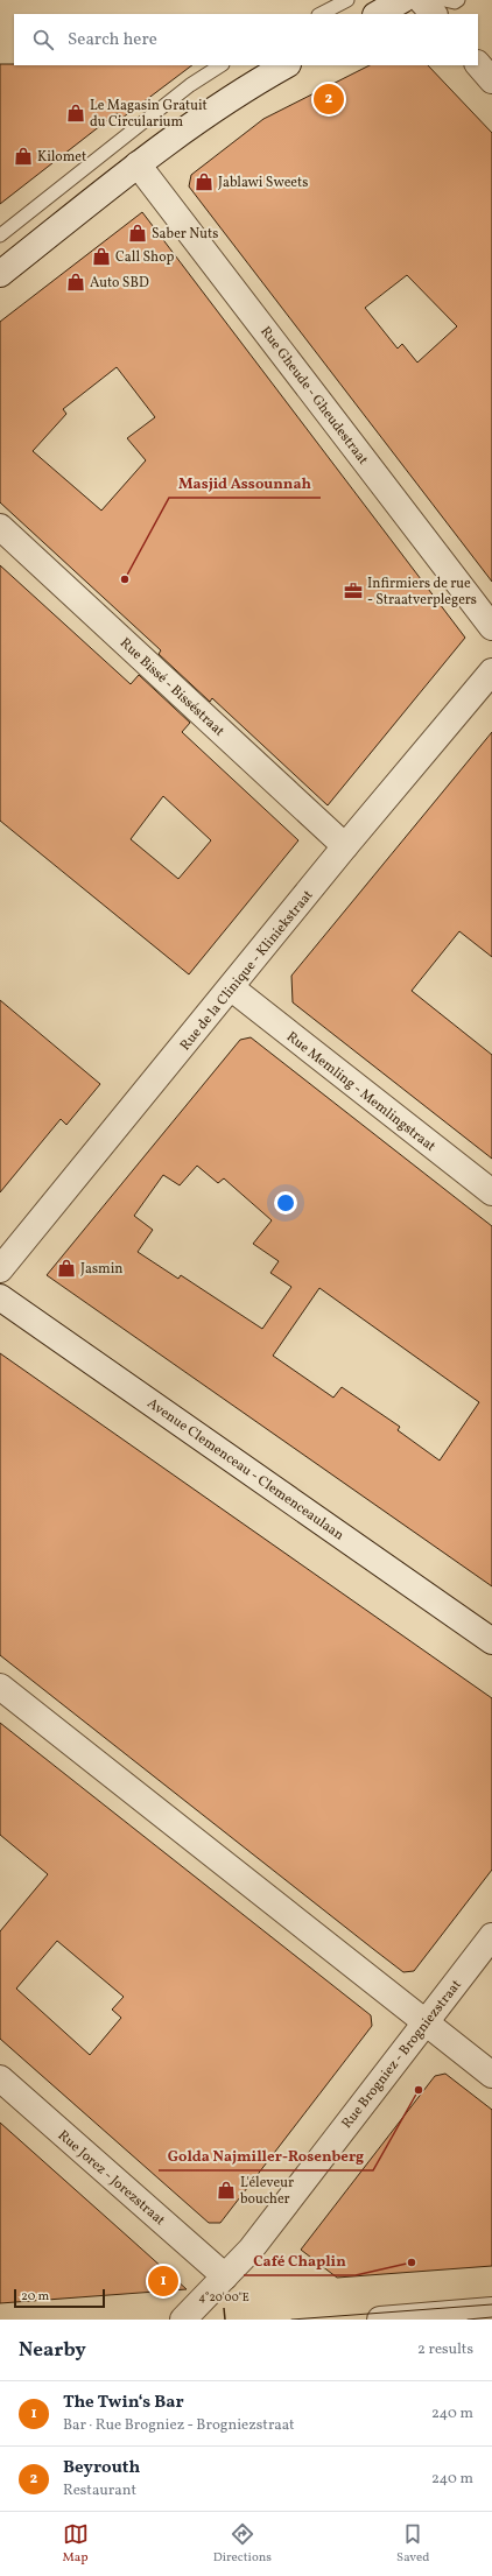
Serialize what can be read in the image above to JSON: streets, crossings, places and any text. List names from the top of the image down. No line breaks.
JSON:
{"streets":{"street":["Rue Gheude - Gheudestraat","Rue Bissé - Bisséstraat","Rue de la Clinique - Kliniekstraat","Rue Memling - Memlingstraat","Avenue Clemenceau - Clemenceaulaan","Rue Brogniez - Brogniezstraat","Rue Jorez - Jorezstraat"]},"crossings":[["Rue Bissé - Bisséstraat","Rue de la Clinique - Kliniekstraat"],["Rue de la Clinique - Kliniekstraat","Rue Memling - Memlingstraat"],["Rue Brogniez - Brogniezstraat","Rue Jorez - Jorezstraat"]],"places":{"shop":["Le Magasin Gratuit du Circularium","Kilomet","Jablawi Sweets","Saber Nuts","Call Shop","Auto SBD","Jasmin","L'éleveur boucher"],"other":["Masjid Assounnah","Golda Najmiller-Rosenberg","Café Chaplin"],"office":["Infirmiers de rue - Straatverplegers"]},"scale_bar":"20 m","page":{"search":"Search here","pins":["2","1"],"scale":"20 m","heading":["Nearby","2 results"],"list":[{"mark":"1","name":"The Twin‘s Bar","note":"Bar · Rue Brogniez - Brogniezstraat","value":"240 m"},{"mark":"2","name":"Beyrouth","note":"Restaurant","value":"240 m"}],"nav":["Map","Directions","Saved"]},"coordinates":["4°20'00\"E"]}
